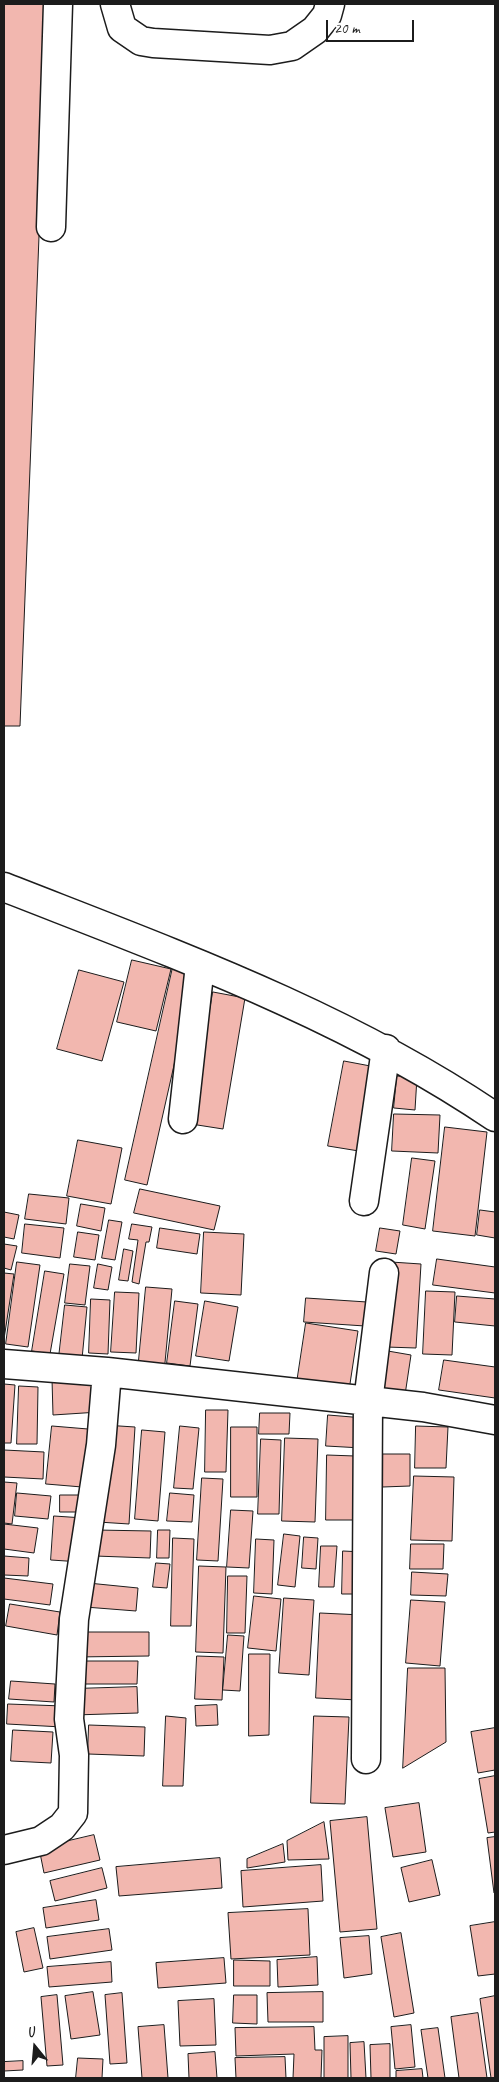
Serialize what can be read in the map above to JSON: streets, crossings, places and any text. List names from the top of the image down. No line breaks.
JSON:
{"scale_bar":"20 m","north":"top"}
